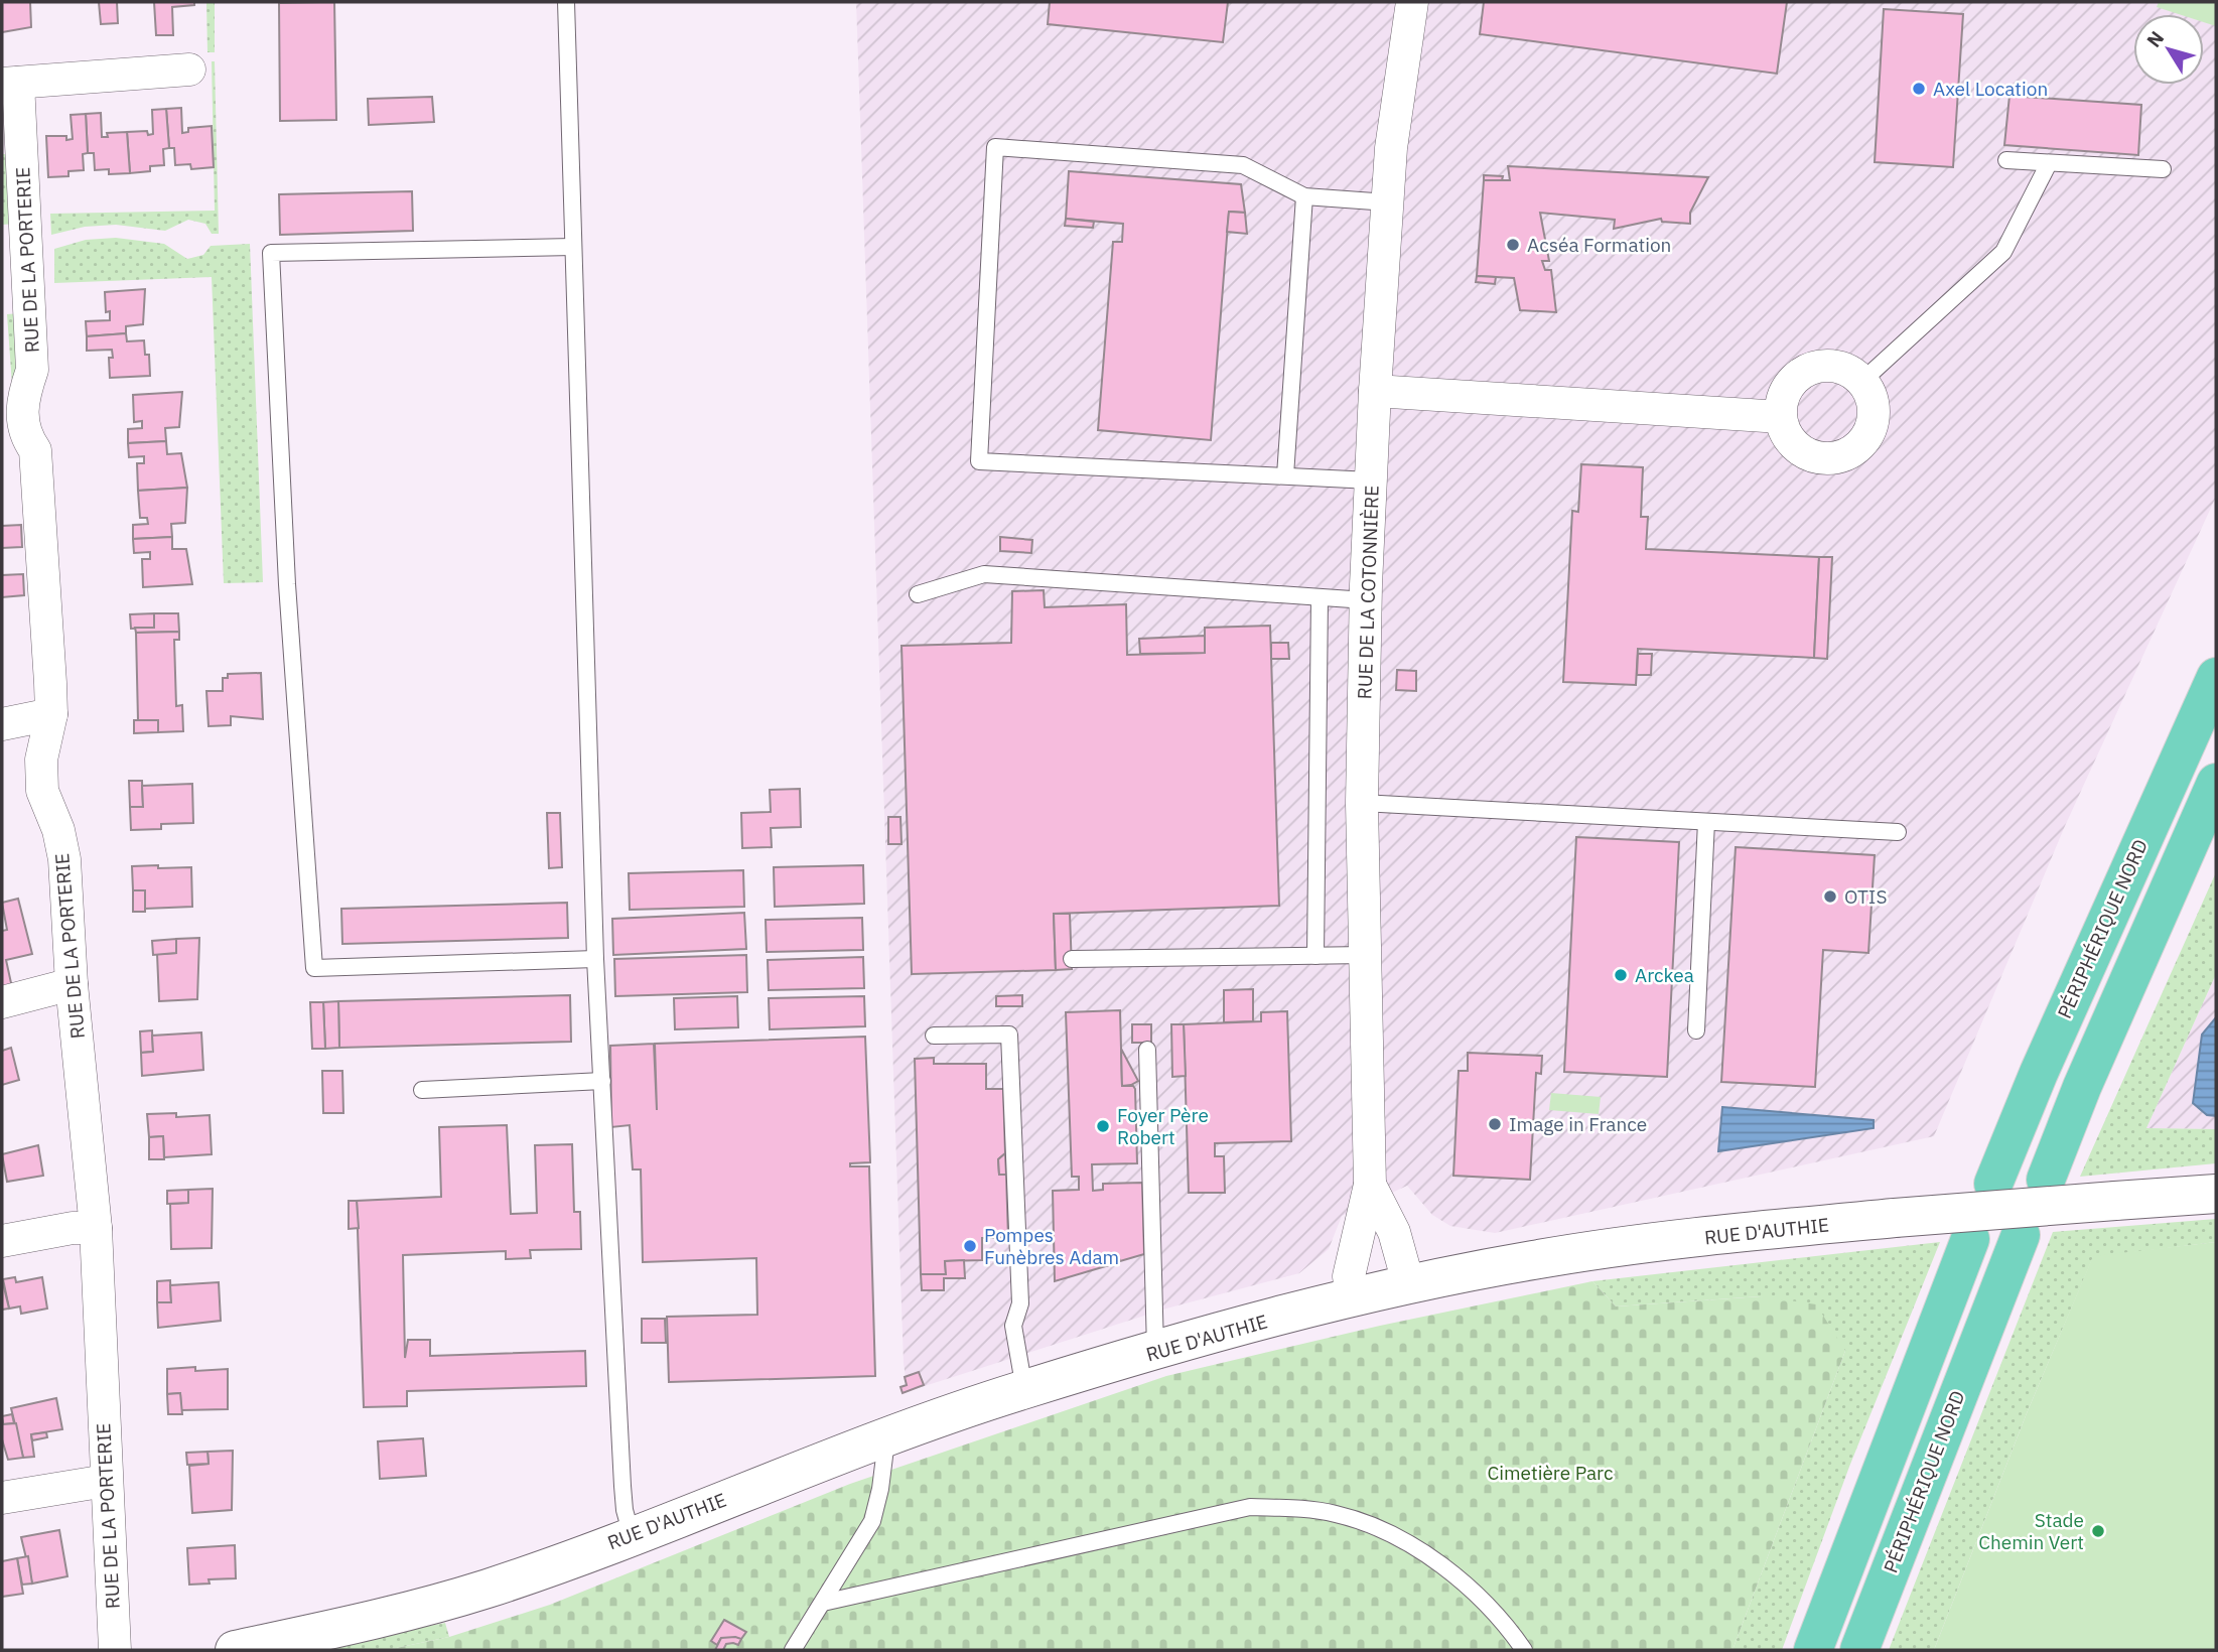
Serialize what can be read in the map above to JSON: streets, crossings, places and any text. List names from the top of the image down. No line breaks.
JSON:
{"streets":{"highway":["PÉRIPHÉRIQUE NORD"],"street":["RUE DE LA PORTERIE","RUE DE LA COTONNIÈRE","RUE D'AUTHIE"]},"crossings":[["RUE DE LA COTONNIÈRE","RUE D'AUTHIE"]],"parks":["Cimetière Parc"],"places":["Axel Location","Acséa Formation","OTIS","Arckea","Image in France","Foyer Père Robert","Pompes Funèbres Adam","Stade Chemin Vert"],"north":"top left"}
